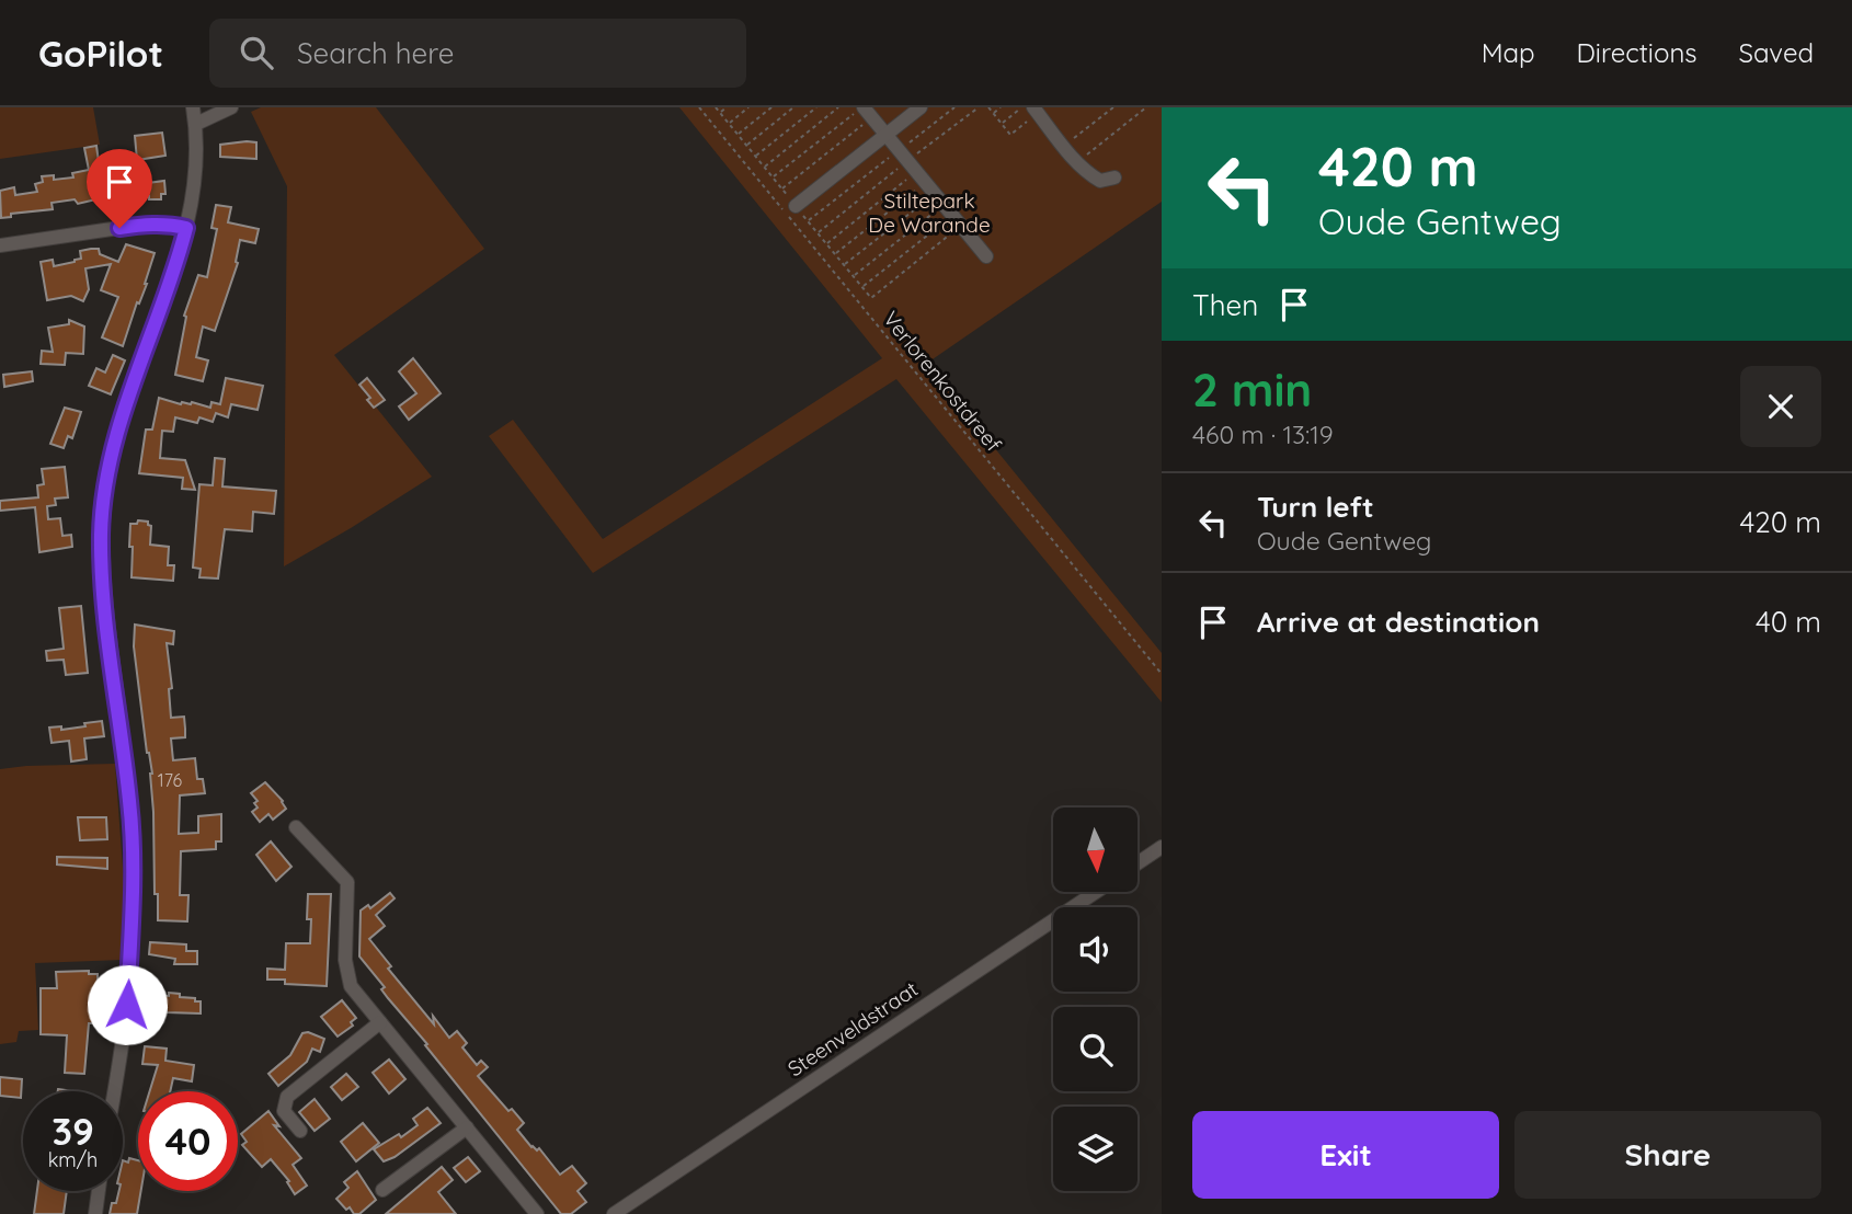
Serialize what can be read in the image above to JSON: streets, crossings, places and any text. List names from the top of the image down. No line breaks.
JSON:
{"streets":{"street":["Steenveldstraat"],"path":["Verlorenkostdreef"]},"parks":["Stiltepark De Warande"],"house_numbers":["176"],"north":"bottom","page":{"header":"GoPilot","search":"Search here","nav":["Map","Directions","Saved"],"turn":["420 m","Oude Gentweg"],"then":"Then","heading":["2 min","460 m · 13:19"],"list":[{"name":"Turn left","note":"Oude Gentweg","value":"420 m"},{"name":"Arrive at destination","value":"40 m"}],"speed":"39 km/h","limit":"40","buttons":["Exit","Share"]}}
